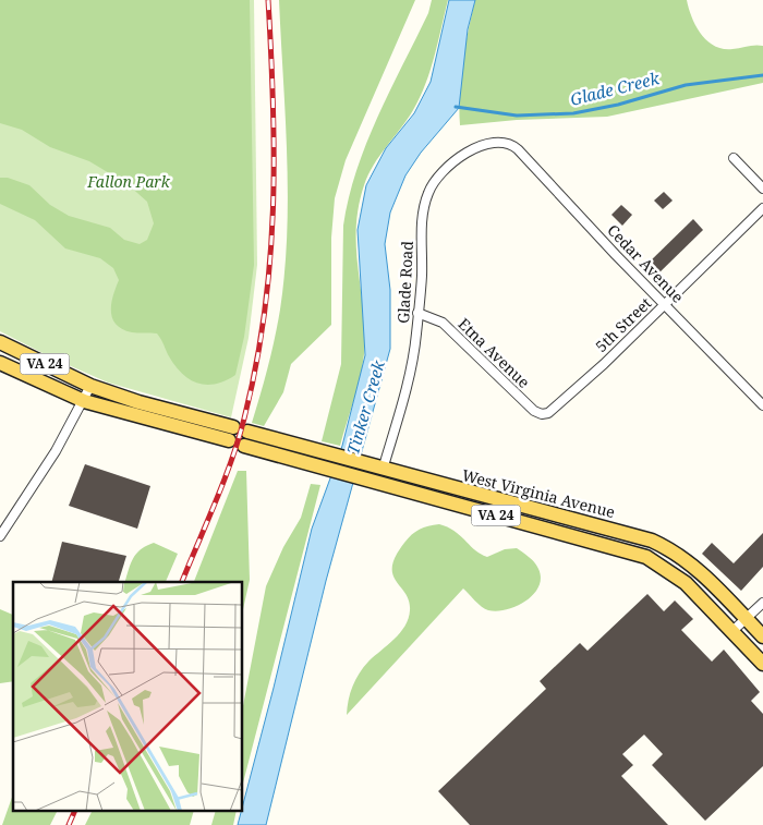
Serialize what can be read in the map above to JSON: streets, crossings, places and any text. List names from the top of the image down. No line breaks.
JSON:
{"streets":{"main road":["VA 24","West Virginia Avenue"],"street":["Cedar Avenue","Glade Road","5th Street","Etna Avenue"]},"crossings":[["Cedar Avenue","Glade Road"],["Cedar Avenue","5th Street"],["Glade Road","Etna Avenue"],["Glade Road","West Virginia Avenue"],["5th Street","Etna Avenue"]],"water":["Glade Creek","Tinker Creek"],"parks":["Fallon Park"]}
